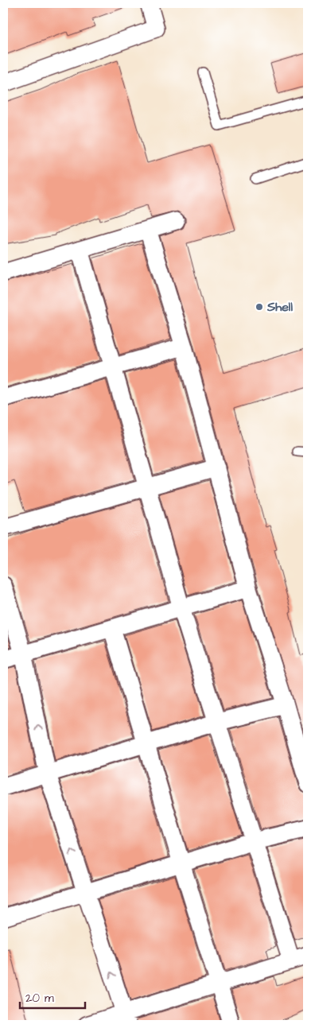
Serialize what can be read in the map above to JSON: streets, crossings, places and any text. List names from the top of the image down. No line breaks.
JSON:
{"places":["Shell"],"scale_bar":"20 m"}
